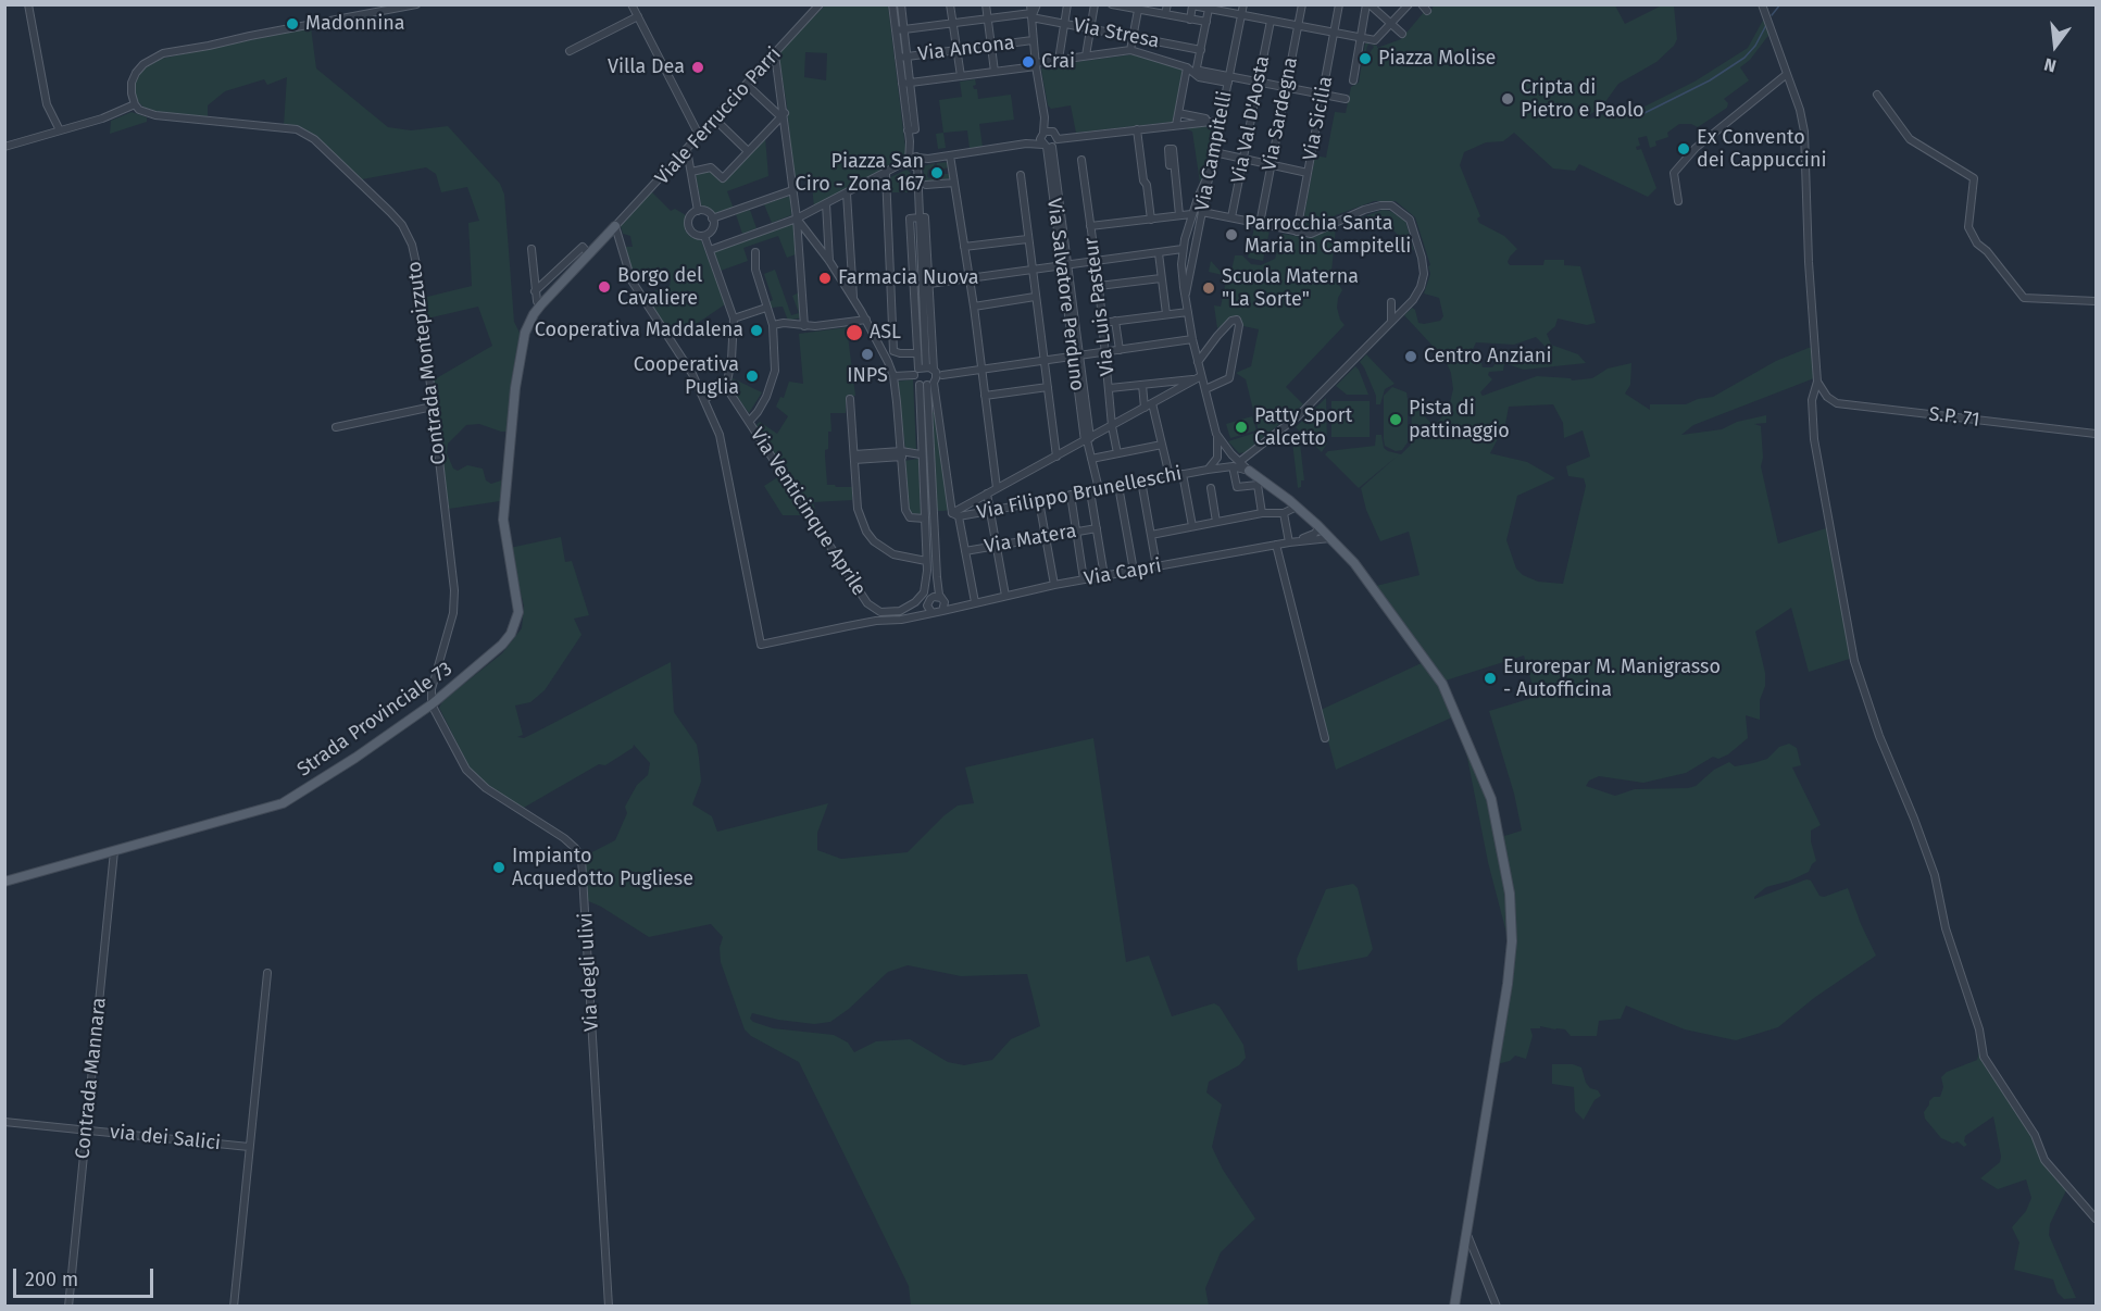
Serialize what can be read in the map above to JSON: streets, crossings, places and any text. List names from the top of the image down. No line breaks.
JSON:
{"streets":{"main road":["Strada Provinciale 73"],"street":["Via Stresa","Via Ancona","Via Sardegna","Viale Ferruccio Parri","Via Sicilia","Via Val D'Aosta","Via Campitelli","Via Salvatore Perduno","Via Luis Pasteur","Contrada Montepizzuto","S.P. 71","Via Filippo Brunelleschi","Via Venticinque Aprile","Via Matera","Via Capri","Via degli ulivi","Contrada Mannara","via dei Salici"]},"crossings":[["Viale Ferruccio Parri","Strada Provinciale 73"],["Via Sicilia","Via Filippo Brunelleschi"],["Via Salvatore Perduno","Via Filippo Brunelleschi"],["Via Salvatore Perduno","Via Matera"],["Via Salvatore Perduno","Via Capri"],["Contrada Montepizzuto","Strada Provinciale 73"],["Contrada Montepizzuto","Via degli ulivi"],["Strada Provinciale 73","Via degli ulivi"],["Strada Provinciale 73","Contrada Mannara"],["Contrada Mannara","via dei Salici"]],"places":["Madonnina","Piazza Molise","Crai","Villa Dea","Cripta di Pietro e Paolo","Ex Convento dei Cappuccini","Piazza San Ciro - Zona 167","Parrocchia Santa Maria in Campitelli","Farmacia Nuova","Borgo del Cavaliere","Scuola Materna \"La Sorte\"","Cooperativa Maddalena","ASL","INPS","Centro Anziani","Cooperativa Puglia","Pista di pattinaggio","Patty Sport Calcetto","Eurorepar M. Manigrasso - Autofficina","Impianto Acquedotto Pugliese"],"scale_bar":"200 m","north":"bottom"}
